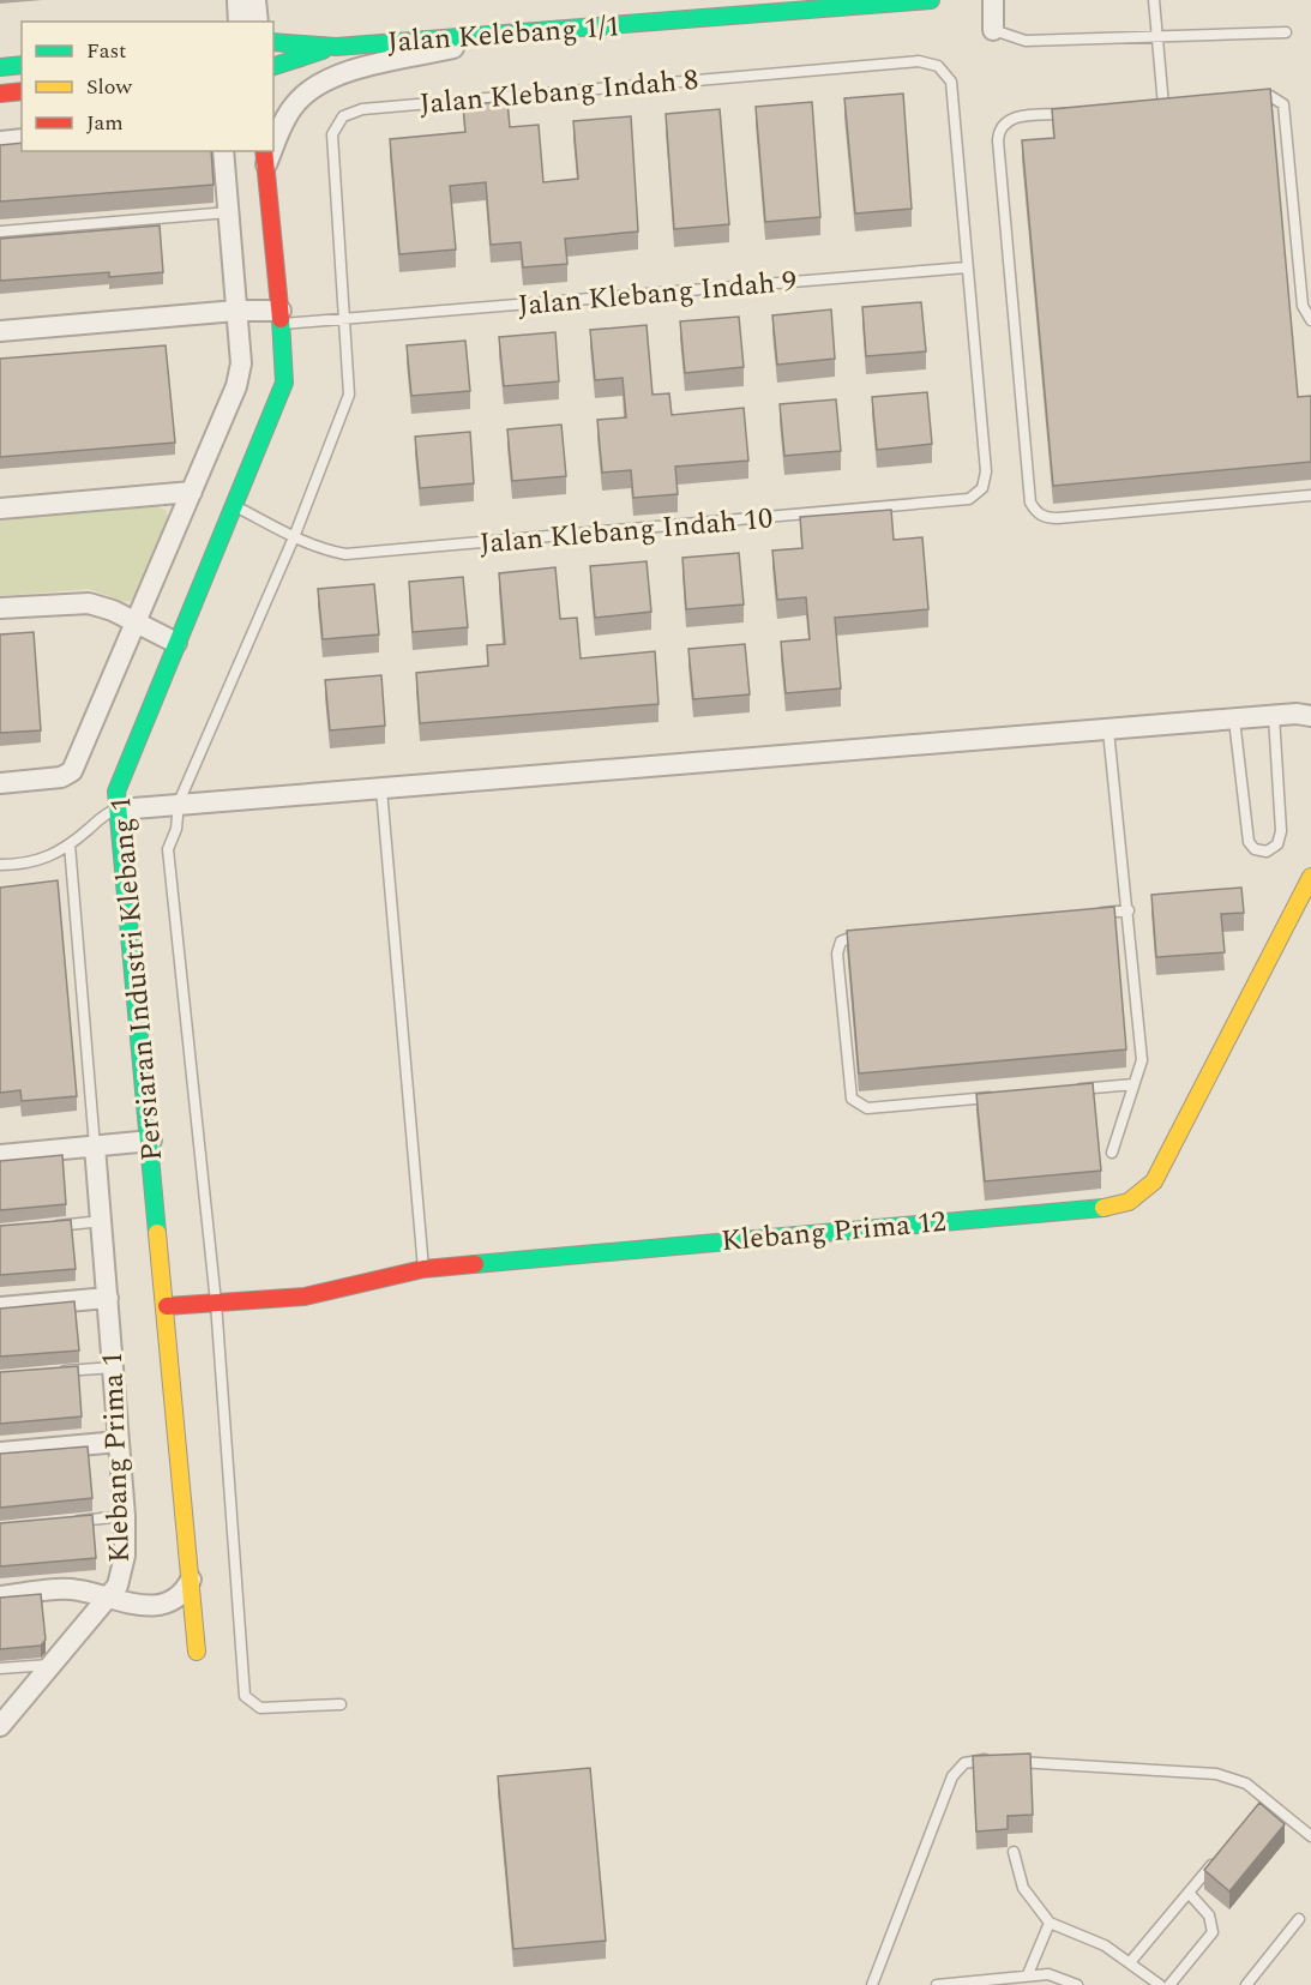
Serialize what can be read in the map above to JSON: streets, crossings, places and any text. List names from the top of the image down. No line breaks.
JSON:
{"streets":{"street":["Jalan Kelebang 1/1","Persiaran Industri Klebang 1","Klebang Prima 12","Klebang Prima 1"],"lane":["Jalan Klebang Indah 8","Jalan Klebang Indah 9","Jalan Klebang Indah 10"]},"crossings":[["Jalan Klebang Indah 8","Jalan Klebang Indah 9"],["Jalan Klebang Indah 8","Jalan Klebang Indah 10"],["Jalan Klebang Indah 9","Jalan Klebang Indah 10"],["Jalan Klebang Indah 9","Persiaran Industri Klebang 1"],["Jalan Klebang Indah 10","Persiaran Industri Klebang 1"],["Persiaran Industri Klebang 1","Klebang Prima 12"]],"legend":["Fast","Slow","Jam"]}
